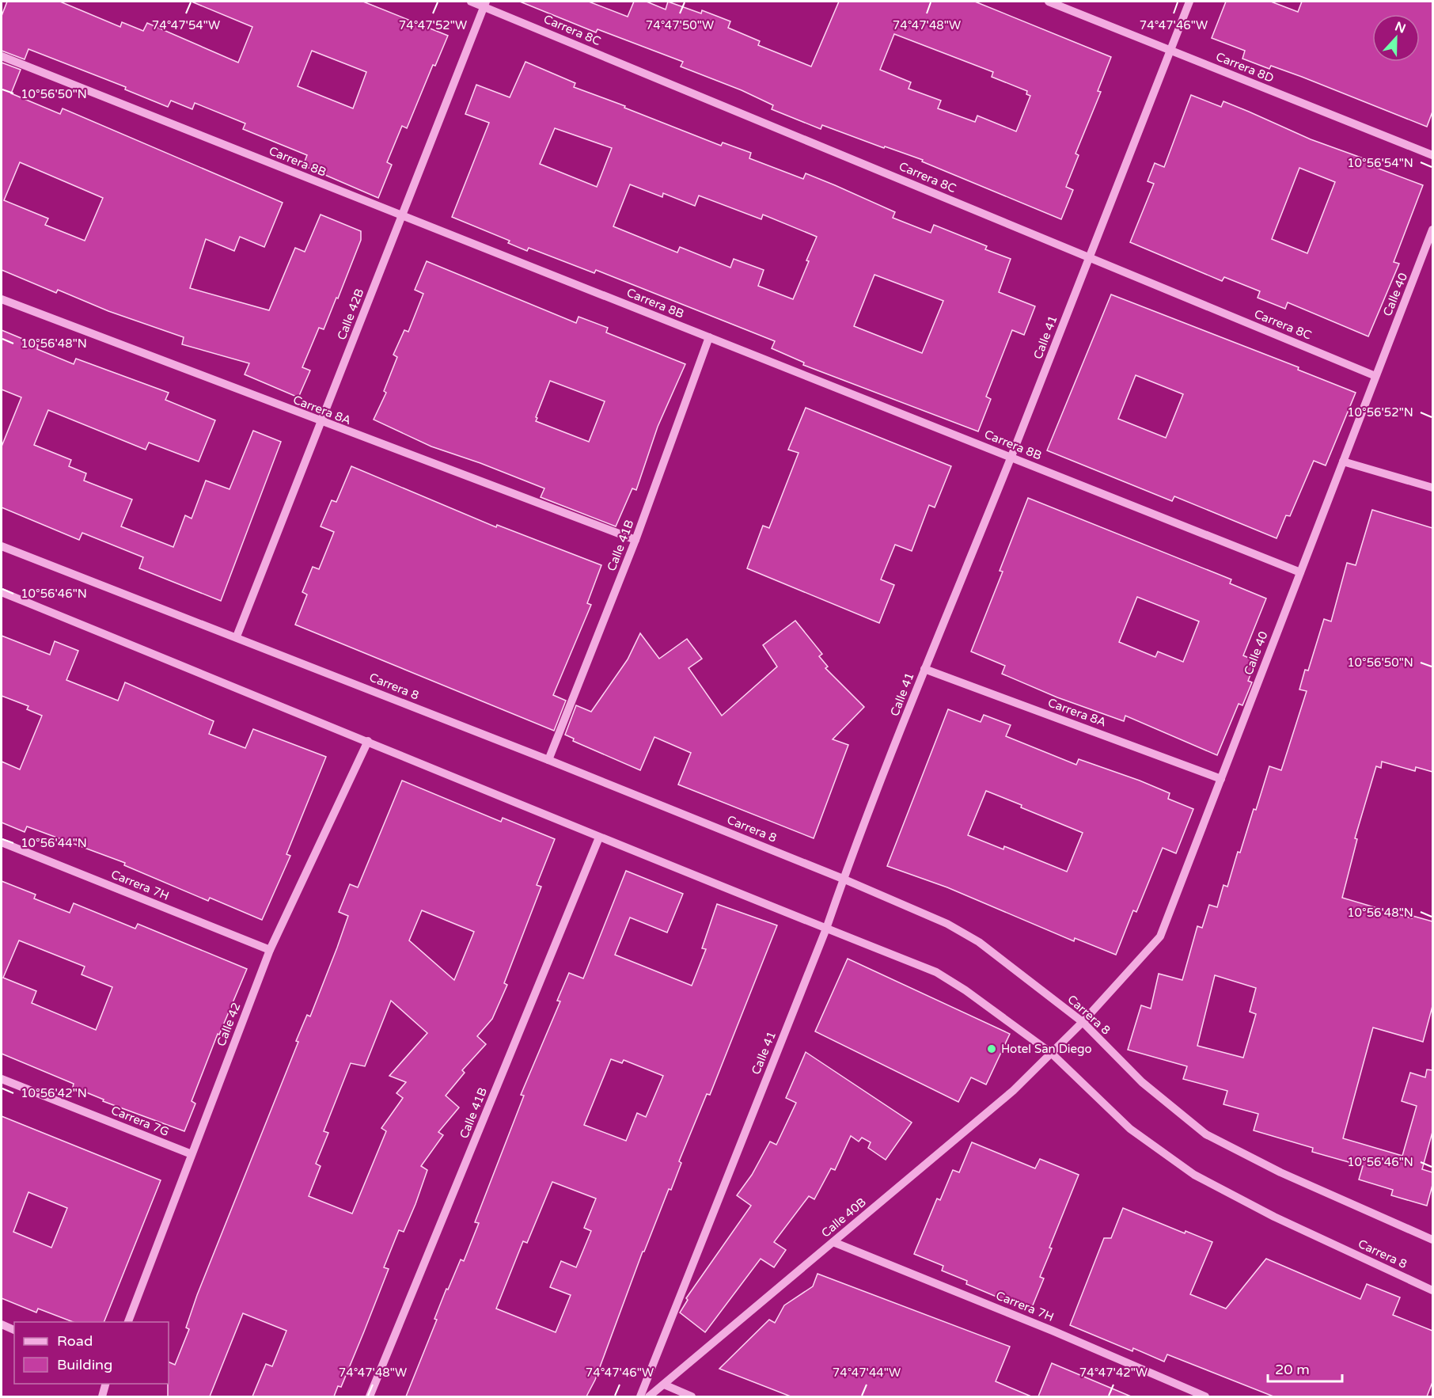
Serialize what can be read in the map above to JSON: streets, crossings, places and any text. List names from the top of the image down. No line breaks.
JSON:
{"streets":{"street":["Carrera 8C","Carrera 8D","Carrera 8B","Calle 40","Calle 42B","Calle 41","Carrera 8A","Calle 41B","Carrera 8","Carrera 7H","Calle 42","Carrera 7G","Calle 40B"]},"crossings":[["Carrera 8C","Calle 40"],["Carrera 8C","Calle 42B"],["Carrera 8C","Calle 41"],["Carrera 8D","Calle 41"],["Carrera 8B","Calle 40"],["Carrera 8B","Calle 42B"],["Carrera 8B","Calle 41"],["Carrera 8B","Calle 41B"],["Calle 40","Carrera 8A"],["Calle 40","Carrera 8"],["Calle 40","Calle 40B"],["Calle 42B","Carrera 8A"],["Calle 42B","Carrera 8"],["Calle 41","Carrera 8A"],["Calle 41","Carrera 8"],["Carrera 8A","Calle 41B"],["Calle 41B","Carrera 8"],["Carrera 8","Calle 42"],["Carrera 8","Calle 40B"],["Carrera 7H","Calle 42"],["Carrera 7H","Calle 40B"],["Calle 42","Carrera 7G"]],"places":["Hotel San Diego"],"legend":["Road","Building"],"scale_bar":"20 m","north":"top","coordinates":["74°47'54\"W","74°47'52\"W","74°47'50\"W","74°47'48\"W","74°47'46\"W","10°56'50\"N","10°56'54\"N","10°56'48\"N","10°56'52\"N","10°56'46\"N","10°56'44\"N","10°56'42\"N","74°47'44\"W","74°47'42\"W"]}
